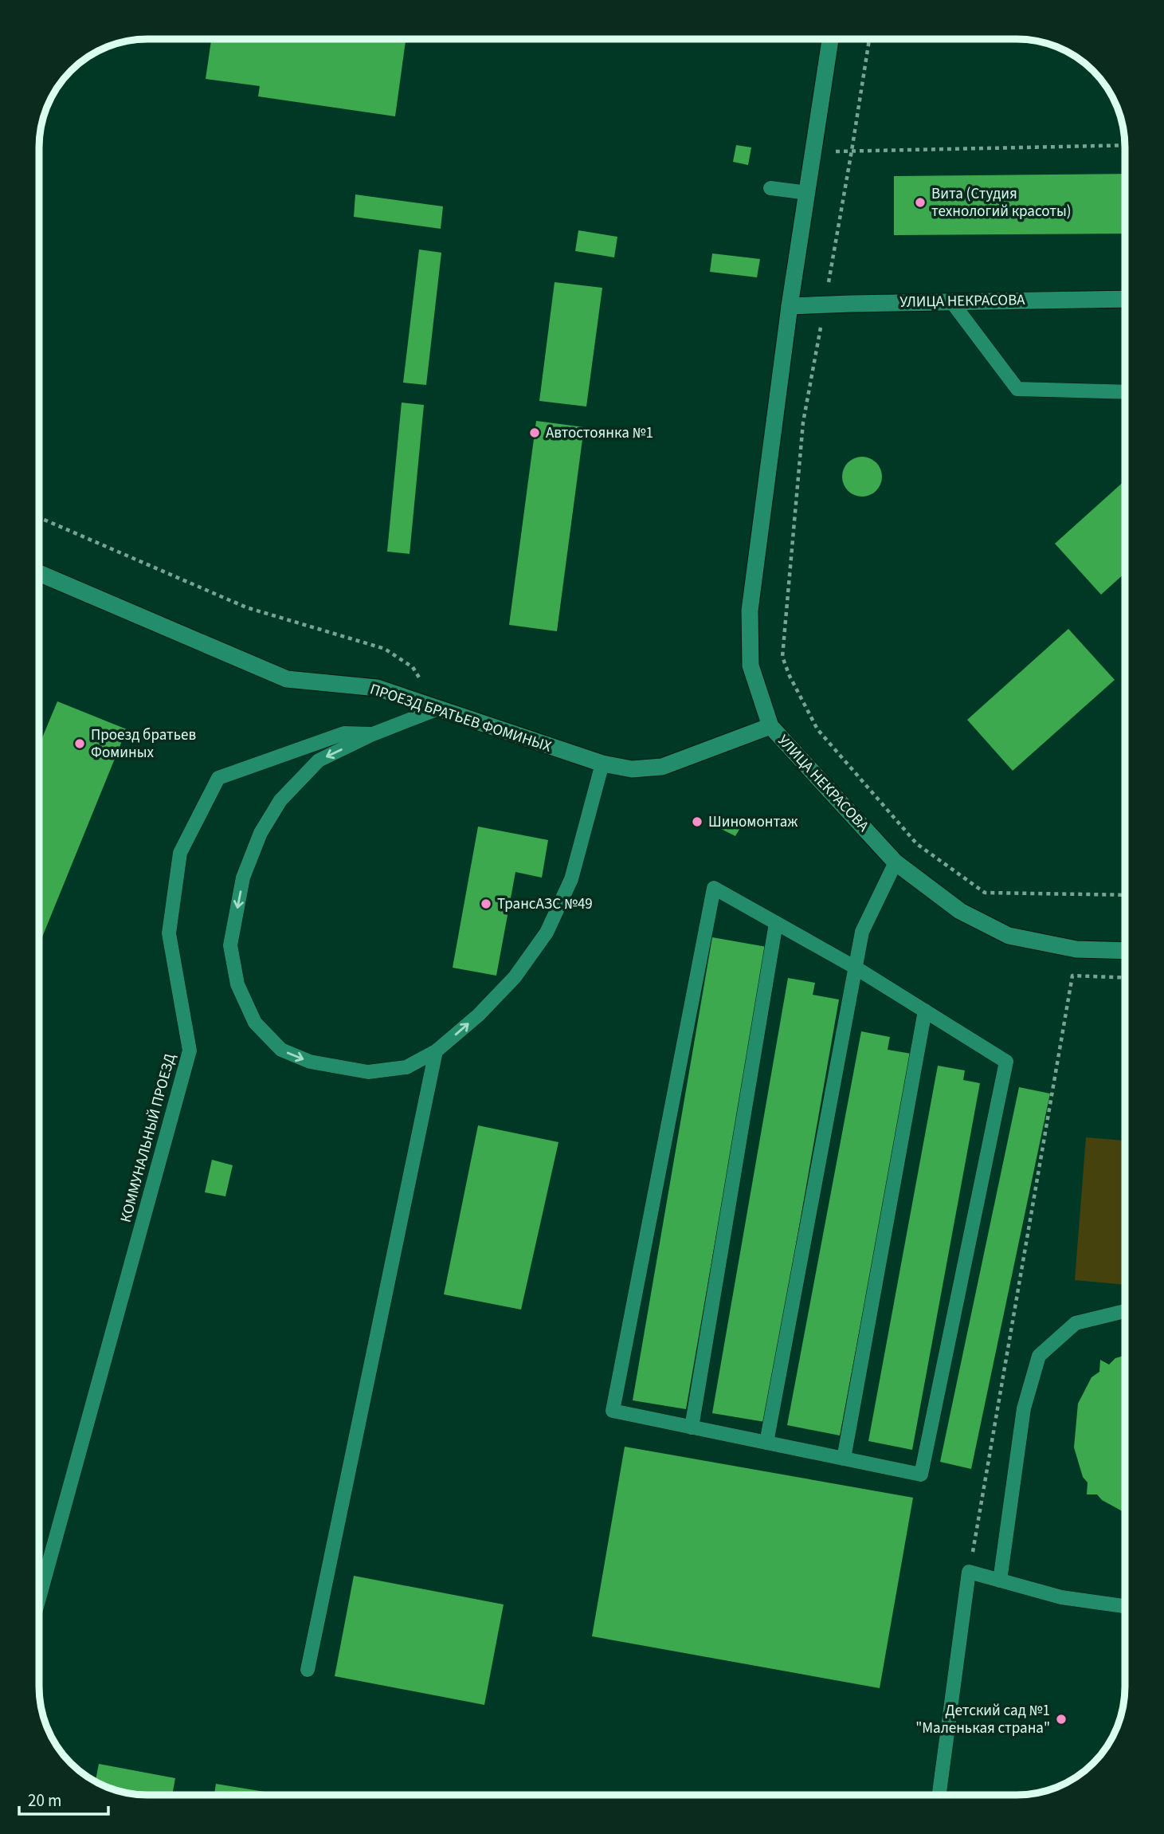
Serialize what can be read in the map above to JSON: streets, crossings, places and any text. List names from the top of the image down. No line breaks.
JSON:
{"streets":{"street":["УЛИЦА НЕКРАСОВА","ПРОЕЗД БРАТЬЕВ ФОМИНЫХ"],"lane":["КОММУНАЛЬНЫЙ ПРОЕЗД"]},"crossings":[["УЛИЦА НЕКРАСОВА","ПРОЕЗД БРАТЬЕВ ФОМИНЫХ"]],"places":["Вита (Студия технологий красоты)","Автостоянка №1","Проезд братьев Фоминых","Шиномонтаж","ТрансАЗС №49","Детский сад №1 \"Маленькая страна\""],"scale_bar":"20 m"}
